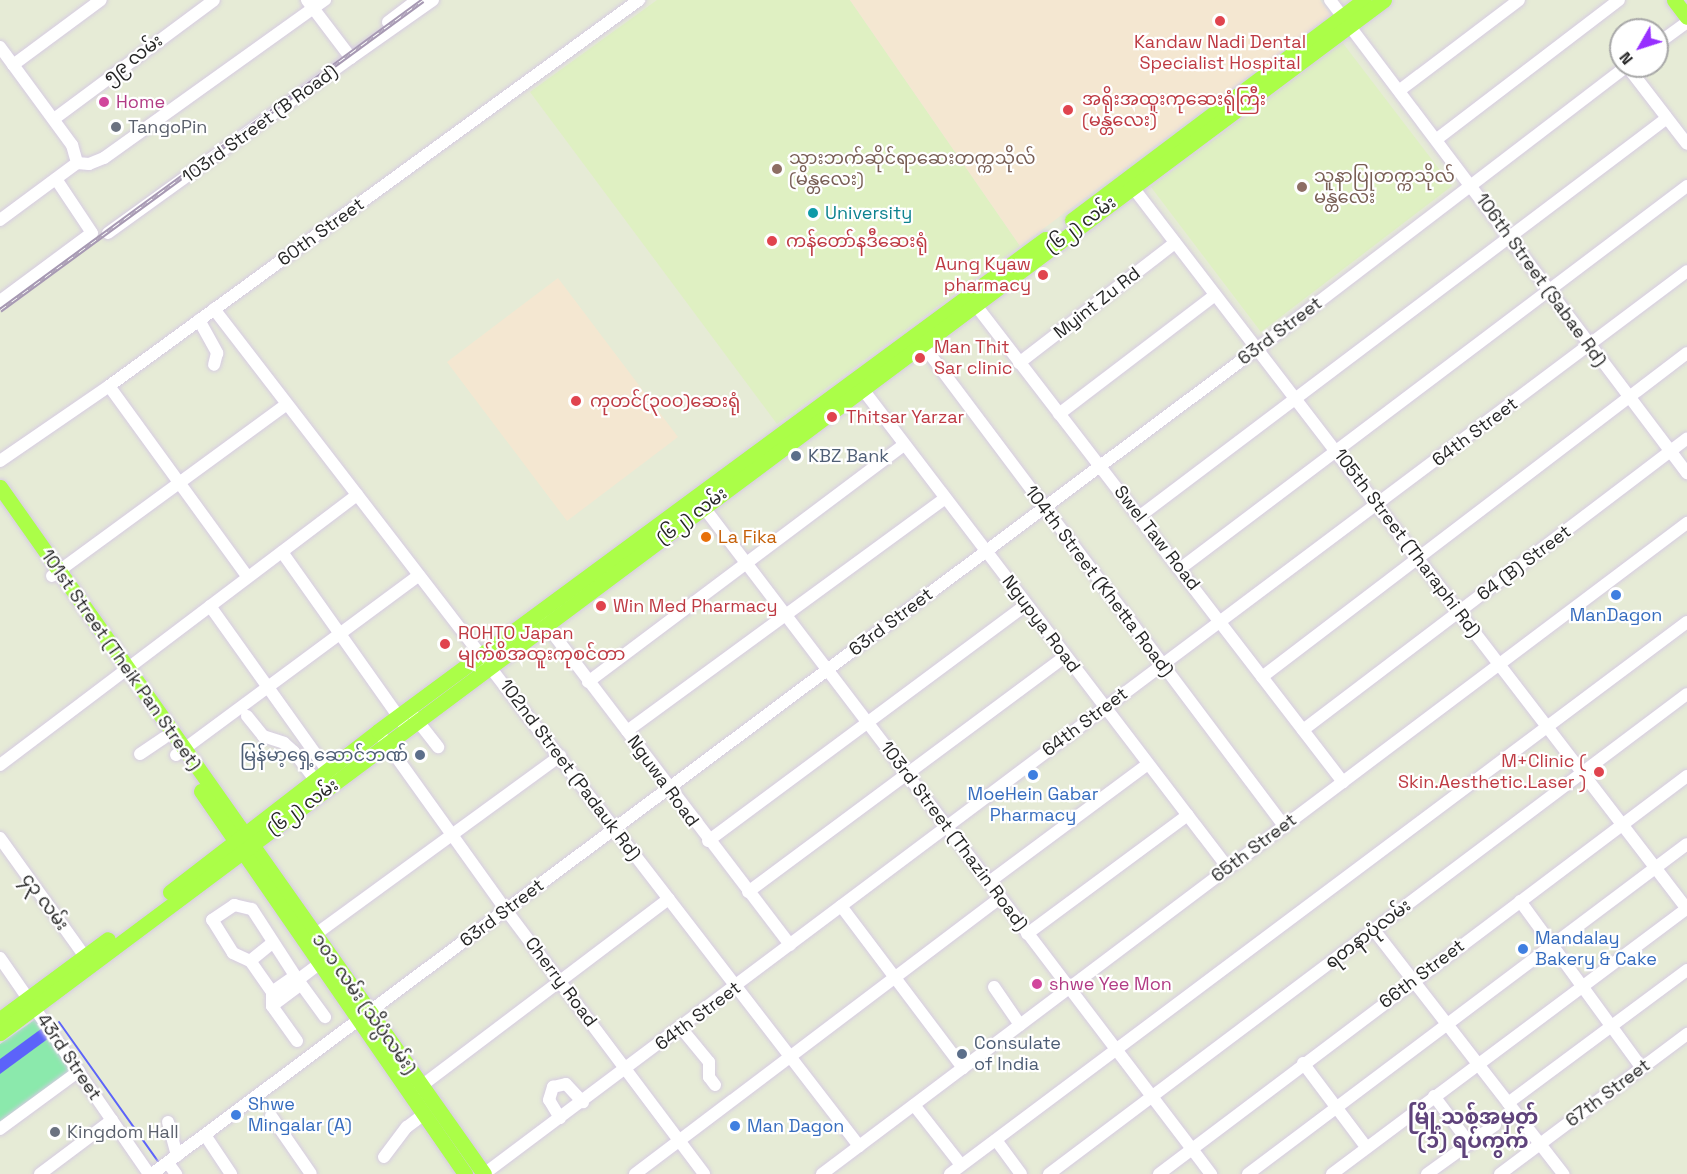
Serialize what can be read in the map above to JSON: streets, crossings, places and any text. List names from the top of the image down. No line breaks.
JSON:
{"streets":{"main road":["(၆၂) လမ်း","101st Street (Theik Pan Street)","၁၀၁ လမ်း (သိပ္ပံလမ်း)"],"street":["၅၉ လမ်း","103rd Street (B Road)","60th Street","106th Street (Sabae Rd)","Myint Zu Rd","63rd Street","64th Street","Swel Taw Road","105th Street (Tharaphi Rd)","64 (B) Street","104th Street (Khetta Road)","Ngupya Road","102nd Street (Padauk Rd)","Nguwa Road","103rd Street (Thazin Road)","65th Street","၄၃ လမ်း","ရတနာပုံလမ်း","66th Street","Cherry Road","43rd Street","67th Street"]},"crossings":[["(၆၂) လမ်း","106th Street (Sabae Rd)"],["(၆၂) လမ်း","Swel Taw Road"],["(၆၂) လမ်း","105th Street (Tharaphi Rd)"],["(၆၂) လမ်း","104th Street (Khetta Road)"],["(၆၂) လမ်း","Ngupya Road"],["(၆၂) လမ်း","101st Street (Theik Pan Street)"],["(၆၂) လမ်း","102nd Street (Padauk Rd)"],["(၆၂) လမ်း","Nguwa Road"],["(၆၂) လမ်း","103rd Street (Thazin Road)"],["(၆၂) လမ်း","၄၃ လမ်း"],["(၆၂) လမ်း","Cherry Road"],["(၆၂) လမ်း","၁၀၁ လမ်း (သိပ္ပံလမ်း)"],["(၆၂) လမ်း","43rd Street"],["60th Street","102nd Street (Padauk Rd)"],["106th Street (Sabae Rd)","63rd Street"],["106th Street (Sabae Rd)","64th Street"],["106th Street (Sabae Rd)","64 (B) Street"],["Myint Zu Rd","Swel Taw Road"],["Myint Zu Rd","105th Street (Tharaphi Rd)"],["63rd Street","Swel Taw Road"],["63rd Street","105th Street (Tharaphi Rd)"],["63rd Street","104th Street (Khetta Road)"],["63rd Street","Ngupya Road"],["63rd Street","102nd Street (Padauk Rd)"],["63rd Street","Nguwa Road"],["63rd Street","103rd Street (Thazin Road)"],["63rd Street","Cherry Road"],["63rd Street","၁၀၁ လမ်း (သိပ္ပံလမ်း)"],["63rd Street","43rd Street"],["64th Street","Swel Taw Road"],["64th Street","105th Street (Tharaphi Rd)"],["64th Street","104th Street (Khetta Road)"],["64th Street","Ngupya Road"],["64th Street","102nd Street (Padauk Rd)"],["64th Street","Nguwa Road"],["64th Street","103rd Street (Thazin Road)"],["64th Street","Cherry Road"],["64th Street","၁၀၁ လမ်း (သိပ္ပံလမ်း)"],["Swel Taw Road","64 (B) Street"],["Swel Taw Road","65th Street"],["105th Street (Tharaphi Rd)","64 (B) Street"],["105th Street (Tharaphi Rd)","65th Street"],["105th Street (Tharaphi Rd)","ရတနာပုံလမ်း"],["105th Street (Tharaphi Rd)","66th Street"],["104th Street (Khetta Road)","65th Street"],["Ngupya Road","65th Street"],["101st Street (Theik Pan Street)","၁၀၁ လမ်း (သိပ္ပံလမ်း)"],["102nd Street (Padauk Rd)","65th Street"],["103rd Street (Thazin Road)","65th Street"],["103rd Street (Thazin Road)","ရတနာပုံလမ်း"],["103rd Street (Thazin Road)","66th Street"]],"districts":["မြို့သစ်အမှတ် (၁) ရပ်ကွက်"],"places":["Kandaw Nadi Dental Specialist Hospital","Home","အရိုးအထူးကုဆေးရုံကြီး (မန္တလေး)","TangoPin","သွားဘက်ဆိုင်ရာဆေးတက္ကသိုလ် (မန္တလေး)","သူနာပြုတက္ကသိုလ် မန္တလေး","University","ကန်တော်နဒီဆေးရုံ","Aung Kyaw pharmacy","Man Thit Sar clinic","ကုတင်(၃၀၀)ဆေးရုံ","Thitsar Yarzar","KBZ Bank","La Fika","ManDagon","Win Med Pharmacy","ROHTO Japan မျက်စိအထူးကုစင်တာ","မြန်မာ့ရှေ့ဆောင်ဘဏ်","M+Clinic ( Skin.Aesthetic.Laser )","MoeHein Gabar Pharmacy","Mandalay Bakery & Cake","shwe Yee Mon","Consulate of India","Shwe Mingalar (A)","Man Dagon","Kingdom Hall"],"north":"bottom left"}
